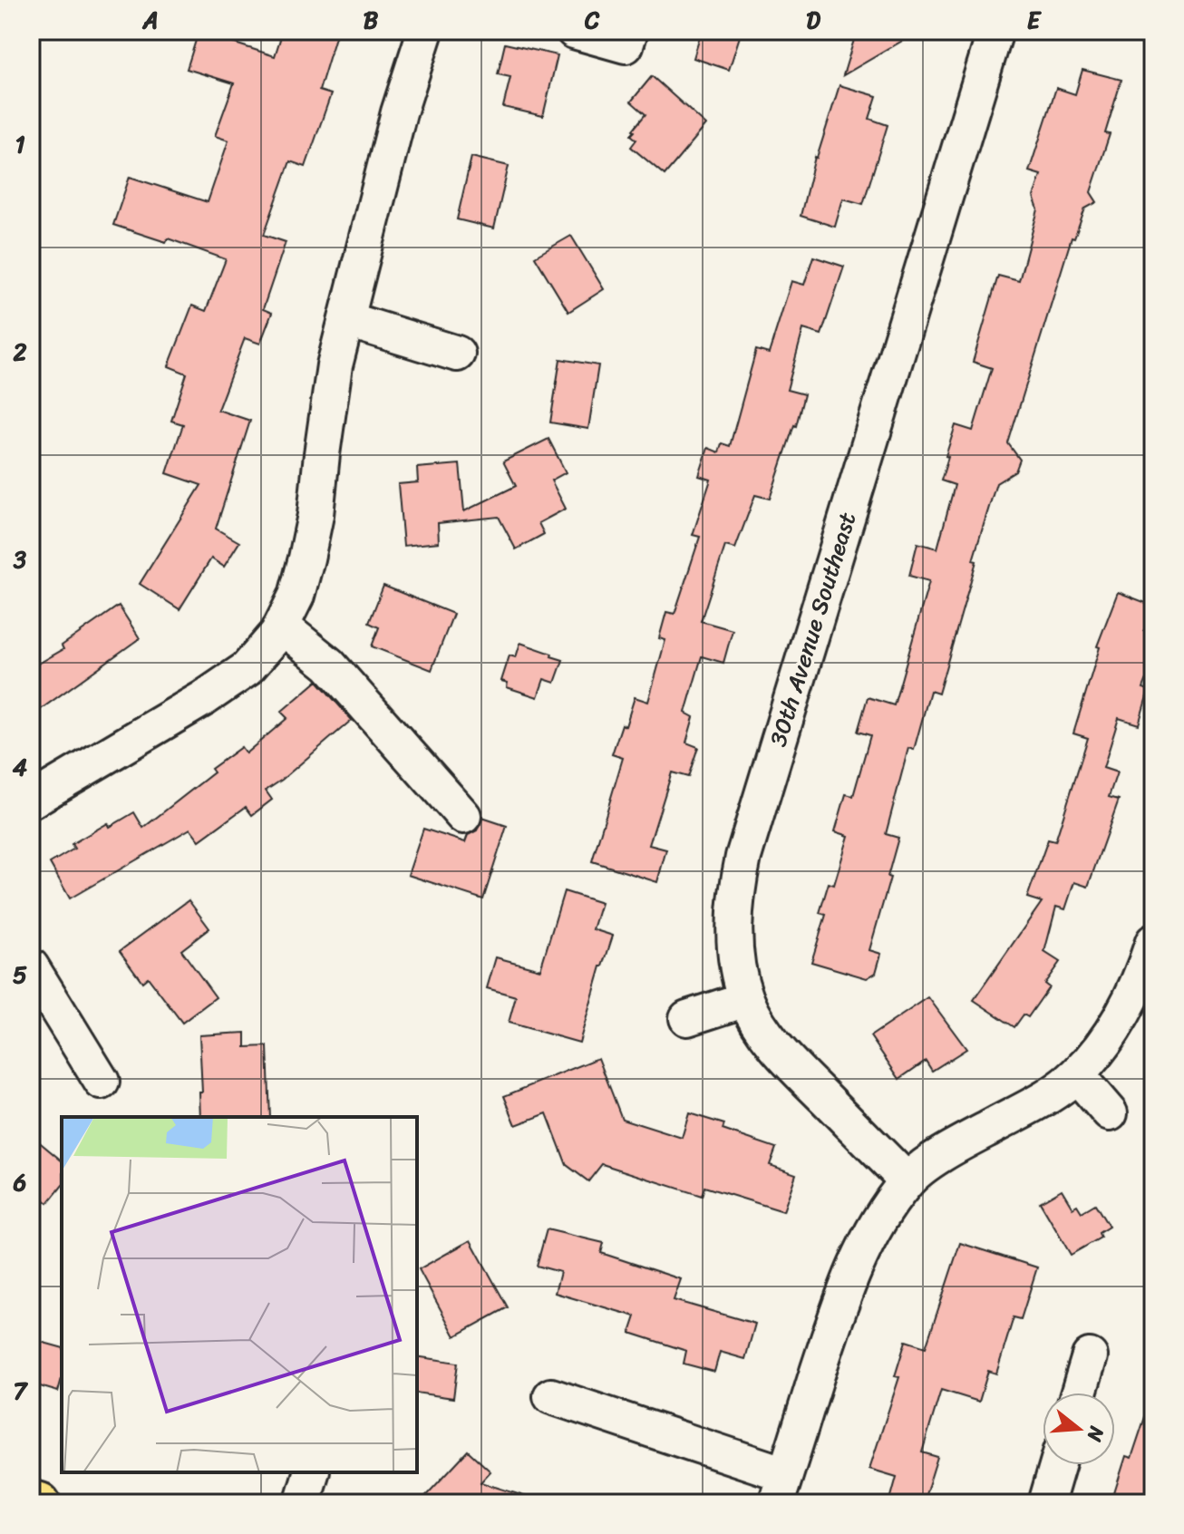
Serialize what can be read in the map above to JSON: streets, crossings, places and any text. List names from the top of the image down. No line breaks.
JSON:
{"streets":{"street":["30th Avenue Southeast"]},"north":"right","grid":{"columns":["A","B","C","D","E"],"rows":["1","2","3","4","5","6","7"]}}
